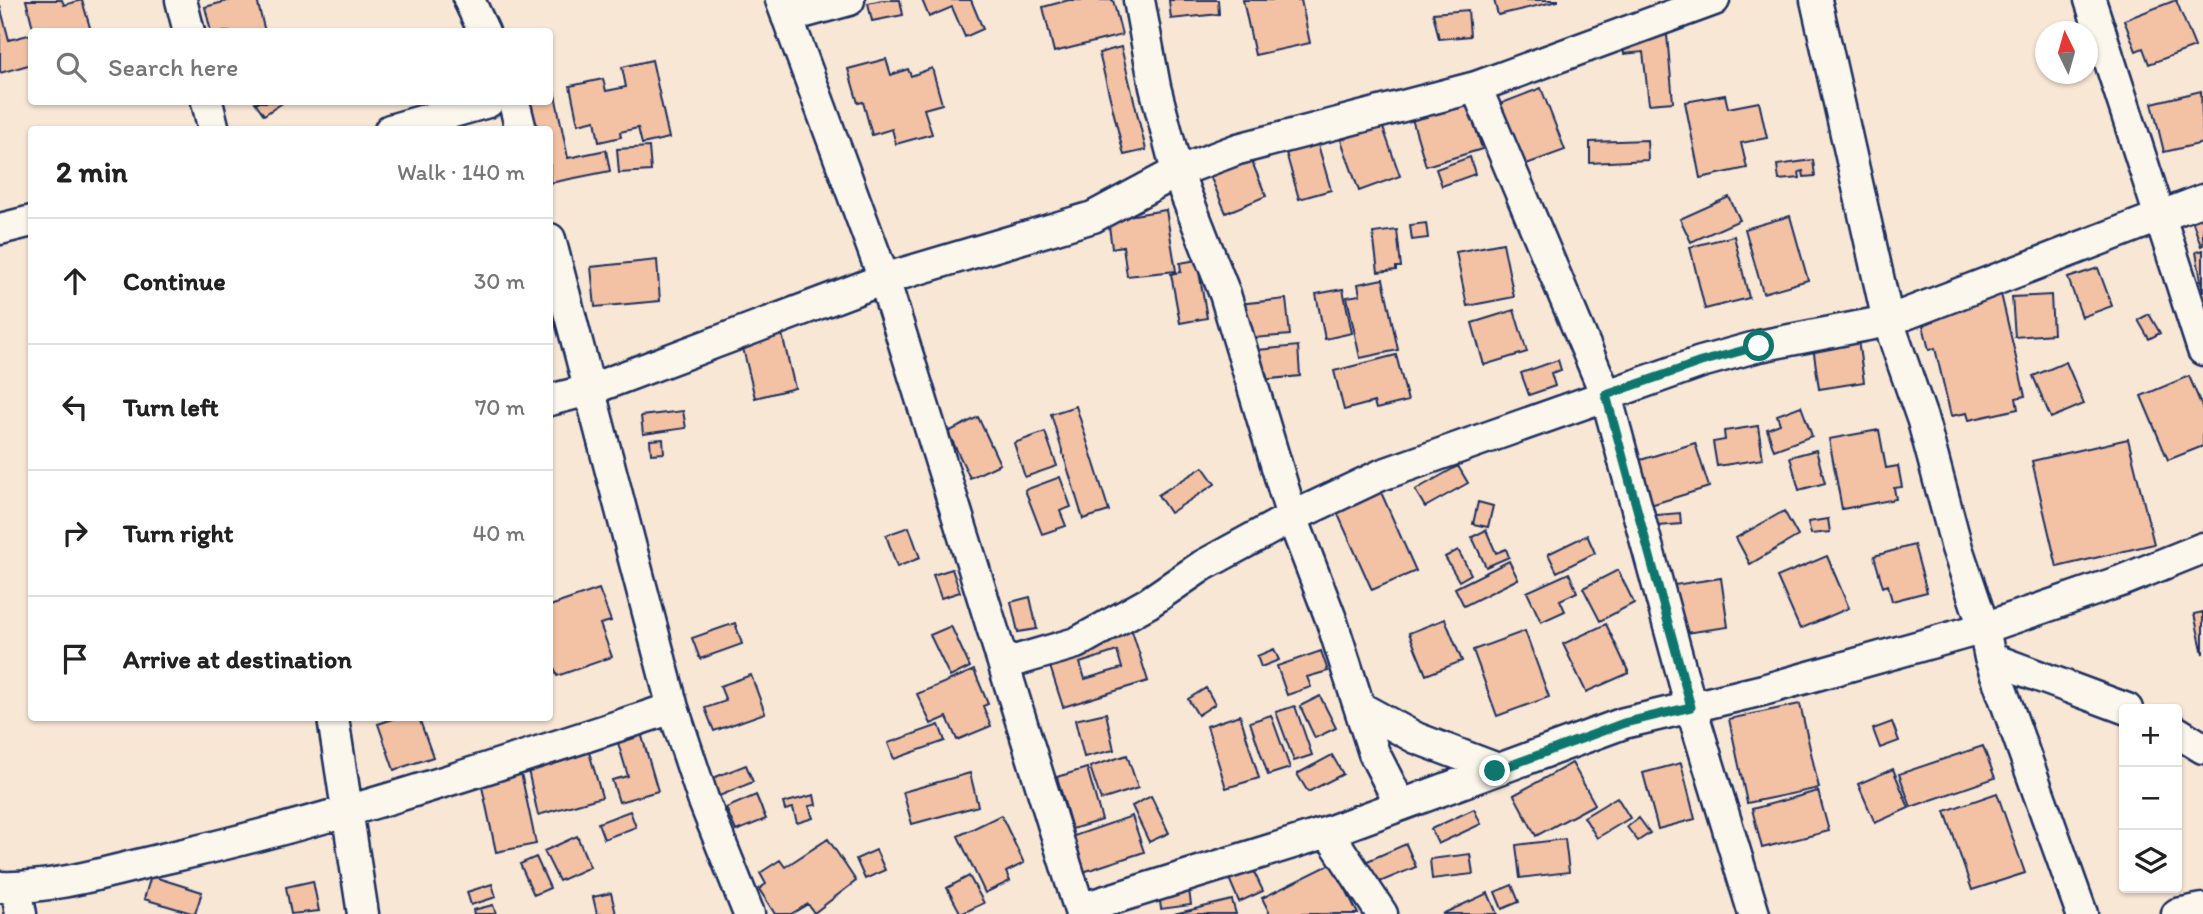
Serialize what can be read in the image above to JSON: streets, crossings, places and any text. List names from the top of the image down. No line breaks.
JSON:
{"north":"top","page":{"search":"Search here","heading":["2 min","Walk · 140 m"],"list":[["Continue","30 m"],["Turn left","70 m"],["Turn right","40 m"],"Arrive at destination"],"map_buttons":["+","−"]}}
